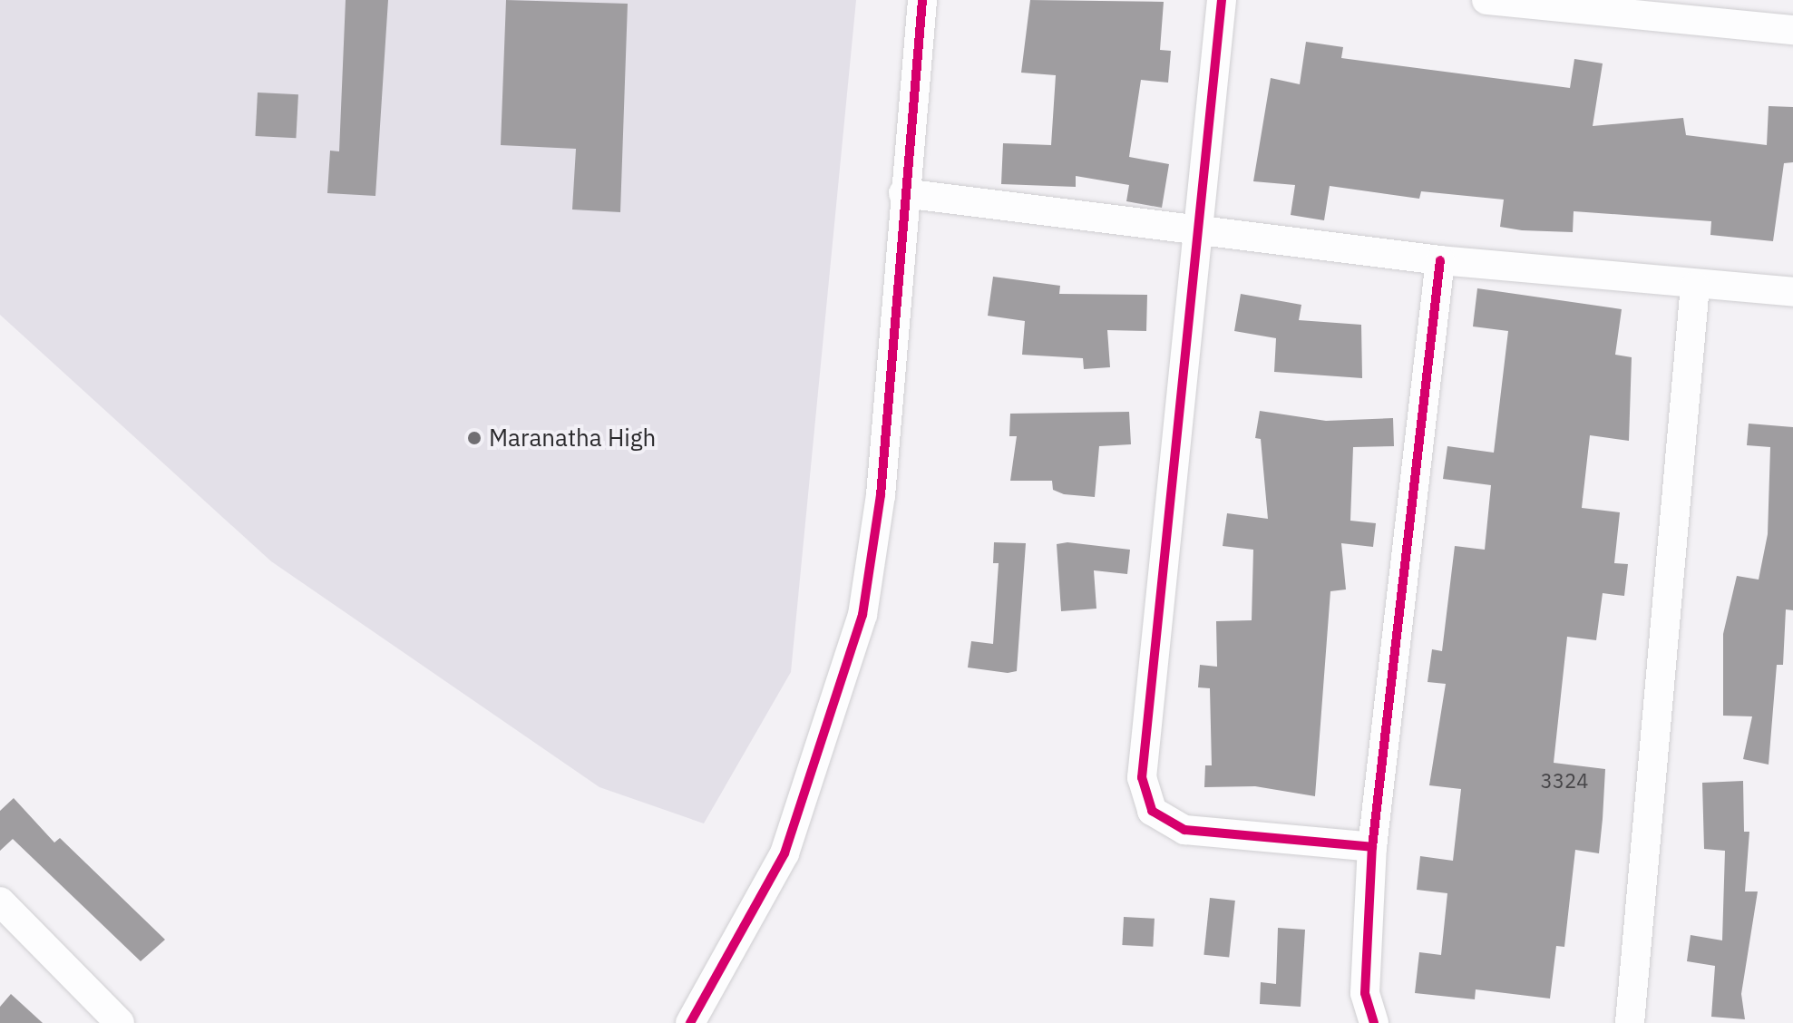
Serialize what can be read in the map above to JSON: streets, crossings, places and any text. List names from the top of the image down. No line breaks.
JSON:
{"places":["Maranatha High"],"house_numbers":["3324"]}
